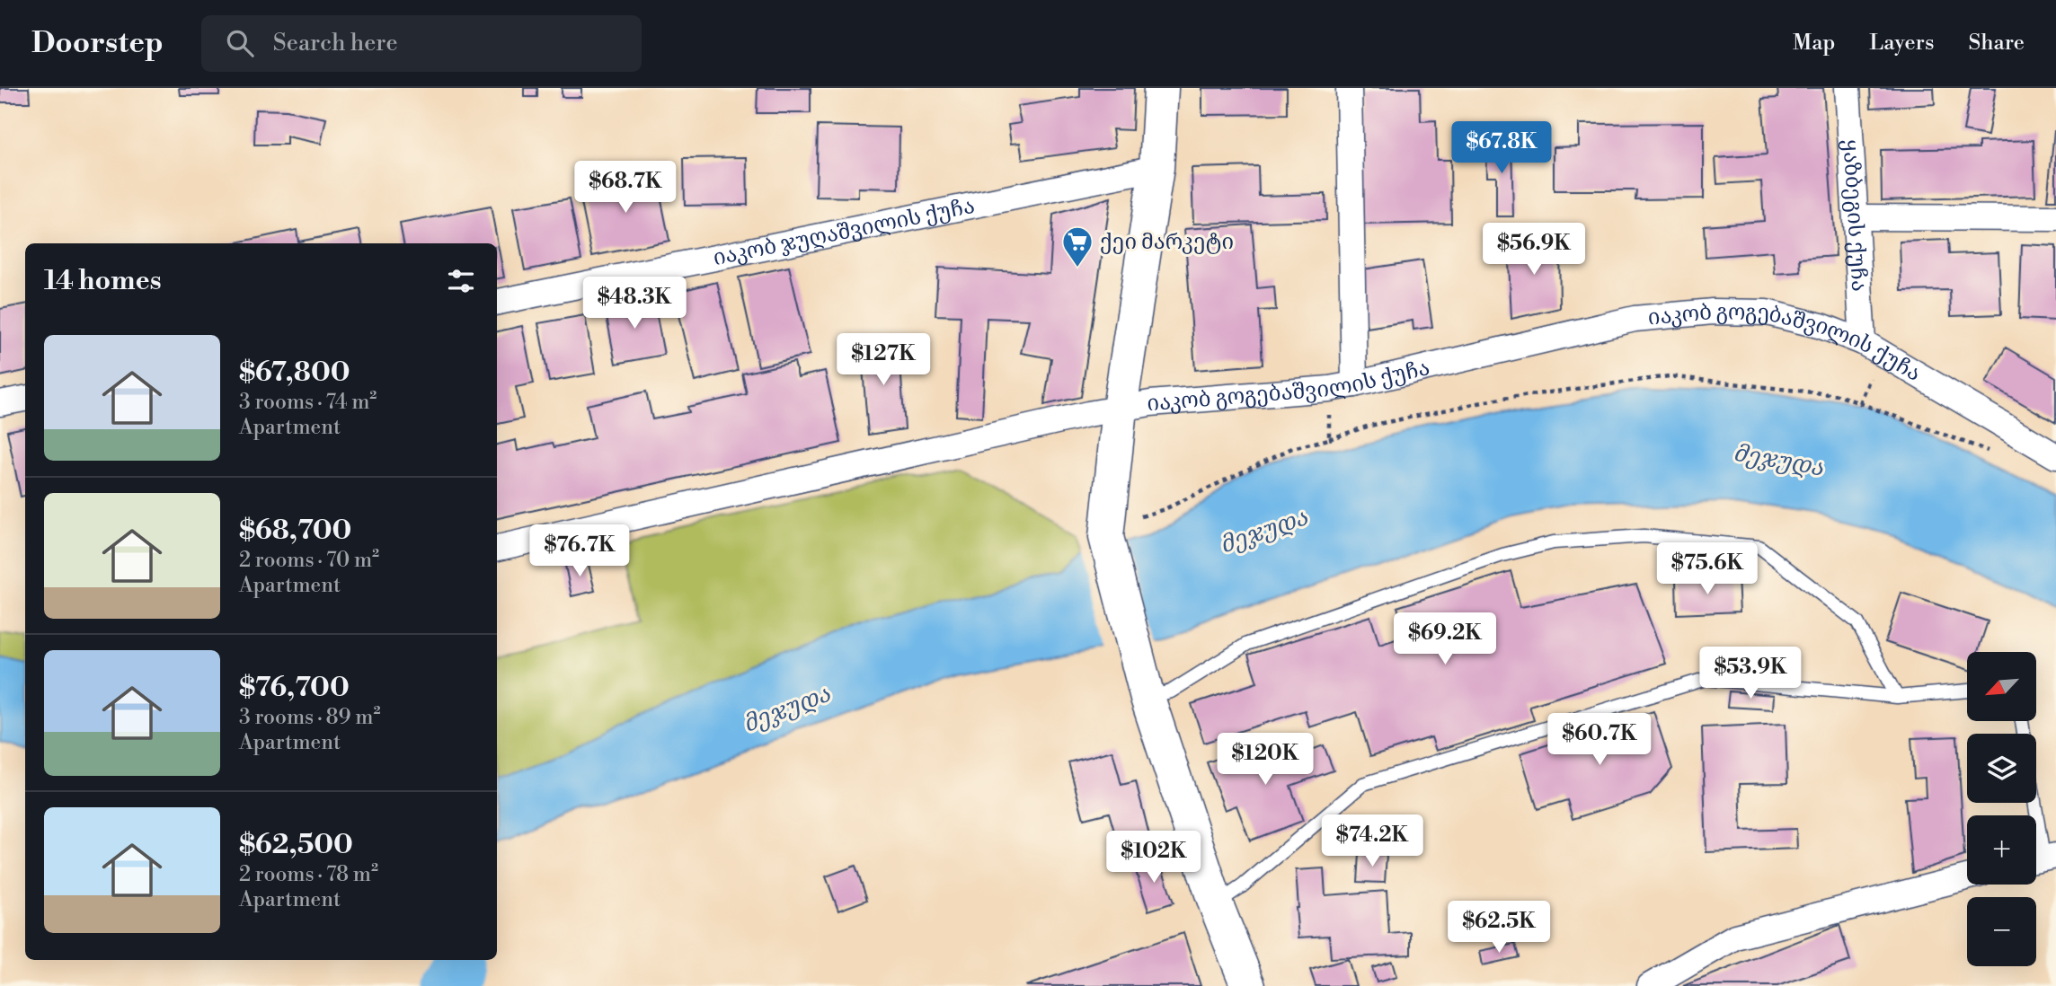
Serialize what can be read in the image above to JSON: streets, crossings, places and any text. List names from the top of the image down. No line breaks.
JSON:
{"streets":{"street":["ყაზბეგის ქუჩა","იაკობ ჯუღაშვილის ქუჩა","იაკობ გოგებაშვილის ქუჩა"]},"crossings":[["ყაზბეგის ქუჩა","იაკობ გოგებაშვილის ქუჩა"]],"water":["მეჯუდა"],"places":{"supermarket":["ქეი მარკეტი"]},"north":"bottom left","page":{"header":"Doorstep","search":"Search here","nav":["Map","Layers","Share"],"price":["$67.8K","$68.7K","$56.9K","$48.3K","$127K","$76.7K","$75.6K","$69.2K","$53.9K","$60.7K","$120K","$74.2K","$102K","$62.5K"],"heading":"14 homes","list":[{"name":"$67,800","note":"3 rooms · 74 m² · Apartment"},{"name":"$68,700","note":"2 rooms · 70 m² · Apartment"},{"name":"$76,700","note":"3 rooms · 89 m² · Apartment"},{"name":"$62,500","note":"2 rooms · 78 m² · Apartment"}],"map_buttons":["+","−"]}}
